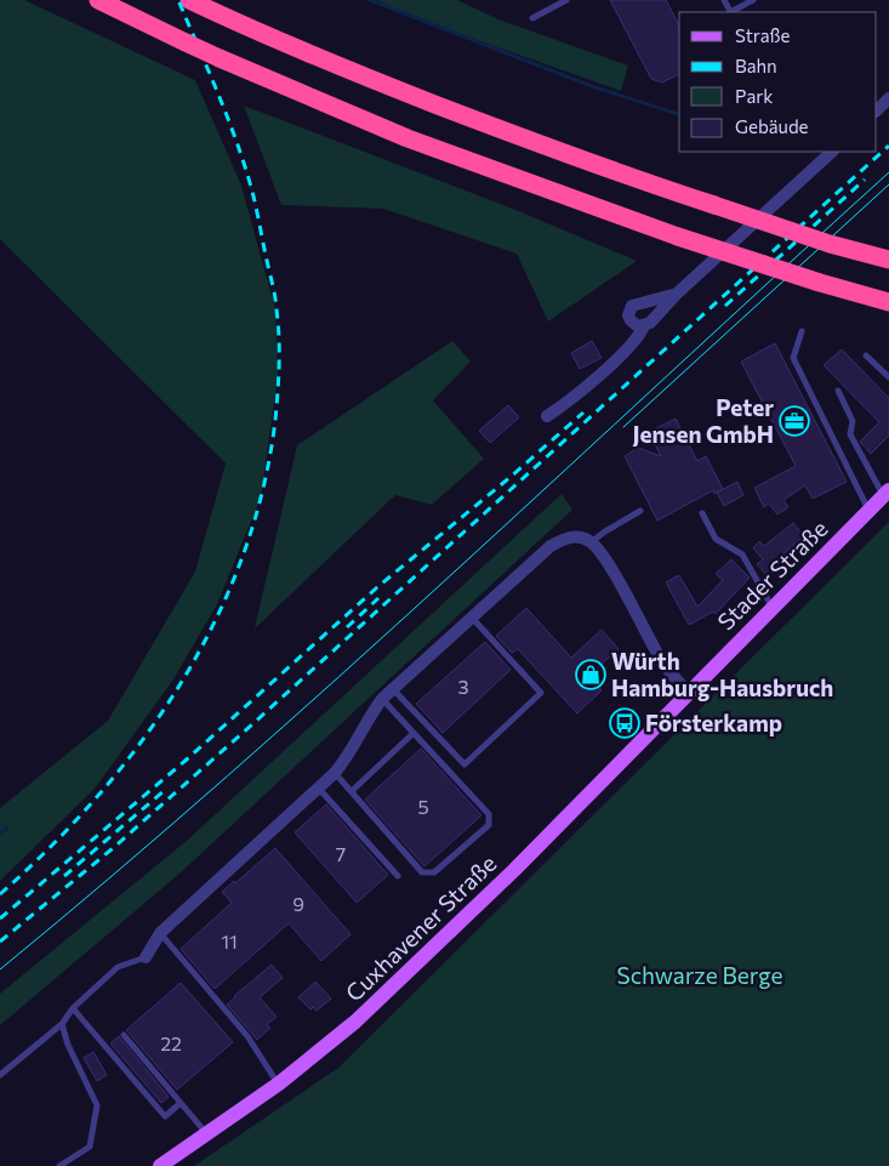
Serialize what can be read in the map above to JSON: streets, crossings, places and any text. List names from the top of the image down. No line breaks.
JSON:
{"streets":{"main road":["Stader Straße","Cuxhavener Straße"]},"crossings":[["Stader Straße","Cuxhavener Straße"]],"parks":["Schwarze Berge"],"places":{"office":["Peter Jensen GmbH"],"shop":["Würth Hamburg-Hausbruch"],"bus stop":["Försterkamp"]},"house_numbers":["3","5","7","9","11","22"],"legend":["Straße","Bahn","Park","Gebäude"]}
